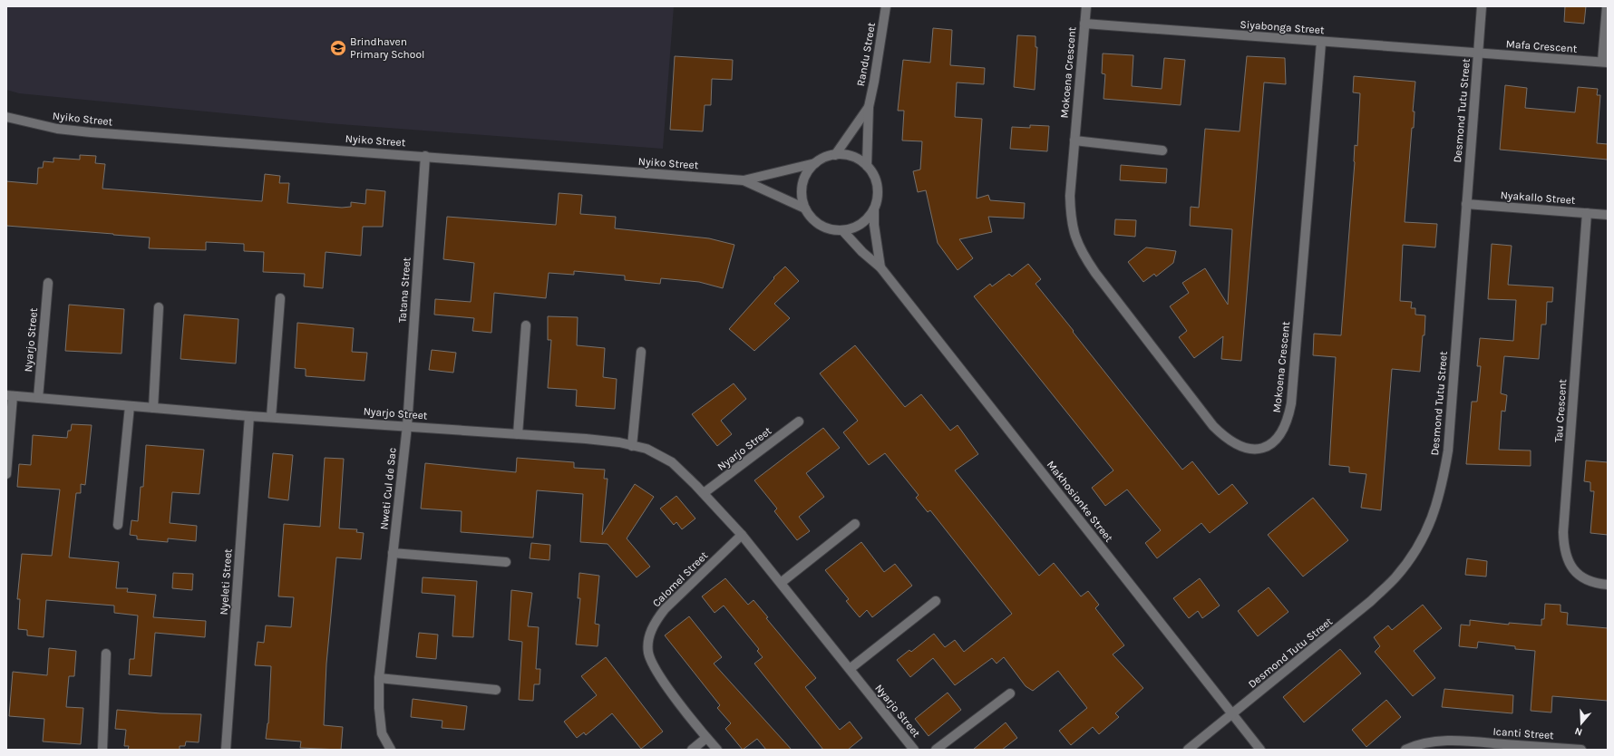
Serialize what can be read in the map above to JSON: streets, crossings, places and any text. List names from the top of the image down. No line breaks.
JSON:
{"streets":{"street":["Siyabonga Street","Mafa Crescent","Randu Street","Mokoena Crescent","Desmond Tutu Street","Nyiko Street","Nyakallo Street","Tatana Street","Nyarjo Street","Tau Crescent","Nweti Cul de Sac","Makhosionke Street","Calomel Street","Nyeleti Street","Icanti Street"]},"crossings":[["Siyabonga Street","Mafa Crescent"],["Siyabonga Street","Mokoena Crescent"],["Siyabonga Street","Desmond Tutu Street"],["Mafa Crescent","Desmond Tutu Street"],["Randu Street","Nyiko Street"],["Randu Street","Makhosionke Street"],["Desmond Tutu Street","Nyakallo Street"],["Desmond Tutu Street","Makhosionke Street"],["Nyiko Street","Tatana Street"],["Nyiko Street","Makhosionke Street"],["Nyakallo Street","Tau Crescent"],["Tatana Street","Nyarjo Street"],["Tatana Street","Nweti Cul de Sac"],["Nyarjo Street","Nweti Cul de Sac"],["Nyarjo Street","Calomel Street"],["Nyarjo Street","Nyeleti Street"]],"places":{"school or university":["Brindhaven Primary School"]},"north":"bottom"}
